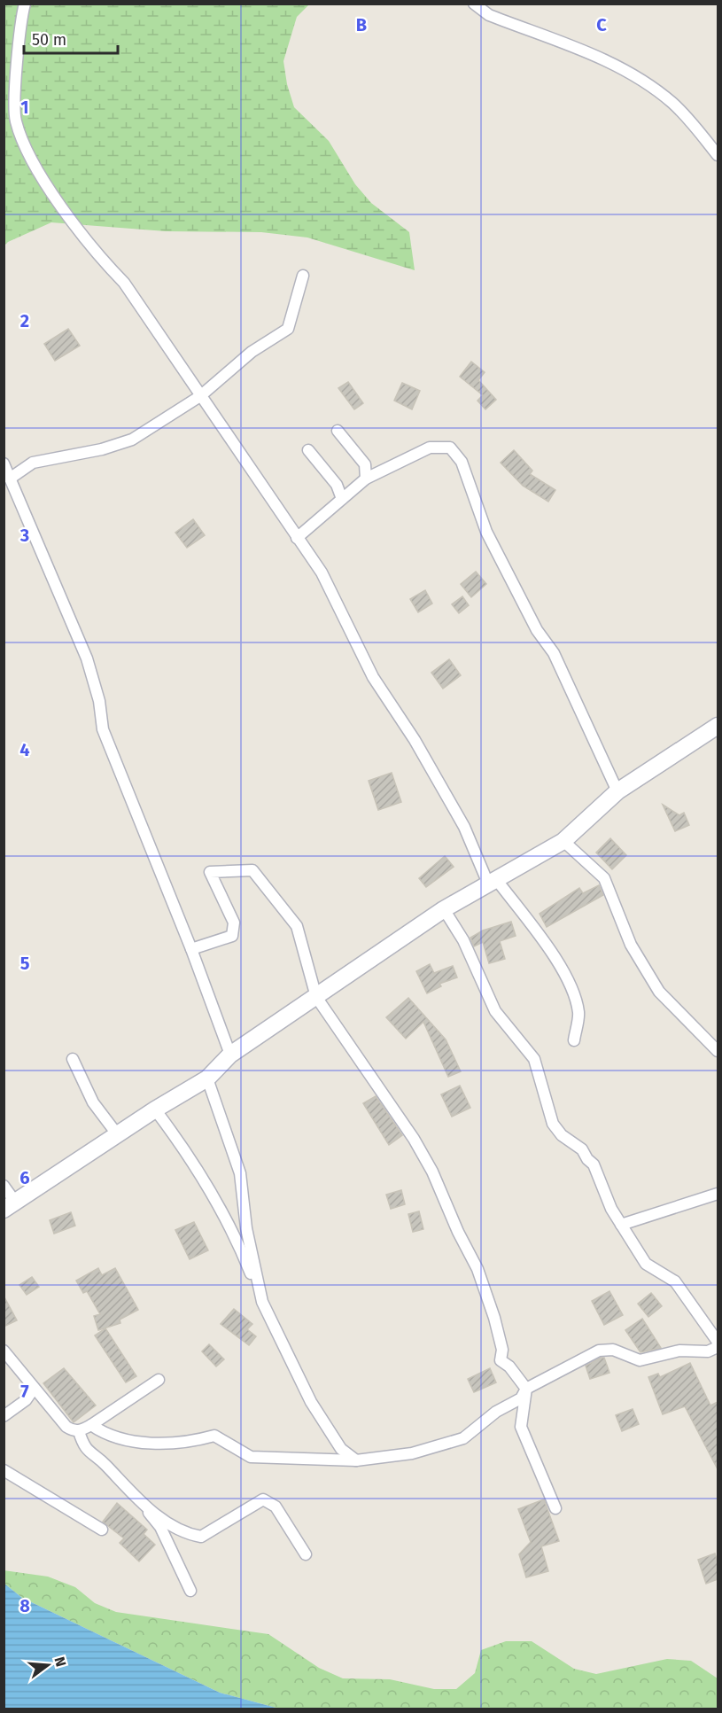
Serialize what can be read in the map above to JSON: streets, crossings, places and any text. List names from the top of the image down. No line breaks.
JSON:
{"scale_bar":"50 m","north":"right","grid":{"columns":["B","C"],"rows":["1","2","3","4","5","6","7","8"]}}
